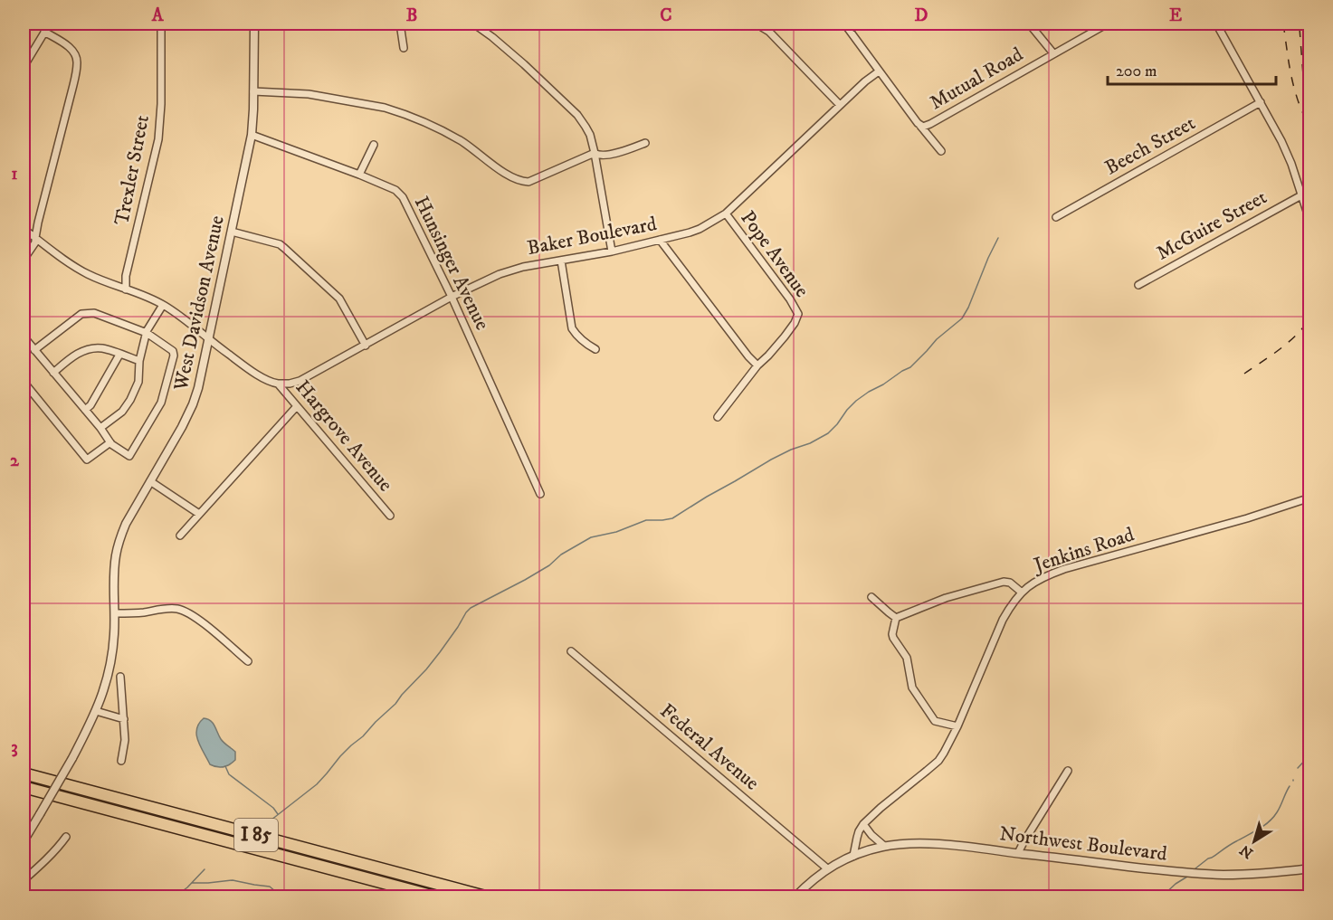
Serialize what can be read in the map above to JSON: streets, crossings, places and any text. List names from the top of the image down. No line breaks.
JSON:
{"streets":{"highway":["I 85"],"street":["Mutual Road","Beech Street","Trexler Street","McGuire Street","Baker Boulevard","Pope Avenue","Hunsinger Avenue","West Davidson Avenue","Hargrove Avenue","Jenkins Road","Federal Avenue","Northwest Boulevard"]},"crossings":[["Mutual Road","Baker Boulevard"],["Trexler Street","Hargrove Avenue"],["Baker Boulevard","Pope Avenue"],["Baker Boulevard","Hunsinger Avenue"],["Baker Boulevard","Hargrove Avenue"],["Hunsinger Avenue","West Davidson Avenue"],["West Davidson Avenue","Hargrove Avenue"],["Jenkins Road","Northwest Boulevard"]],"scale_bar":"200 m","north":"bottom left","grid":{"columns":["A","B","C","D","E"],"rows":["1","2","3"]}}
